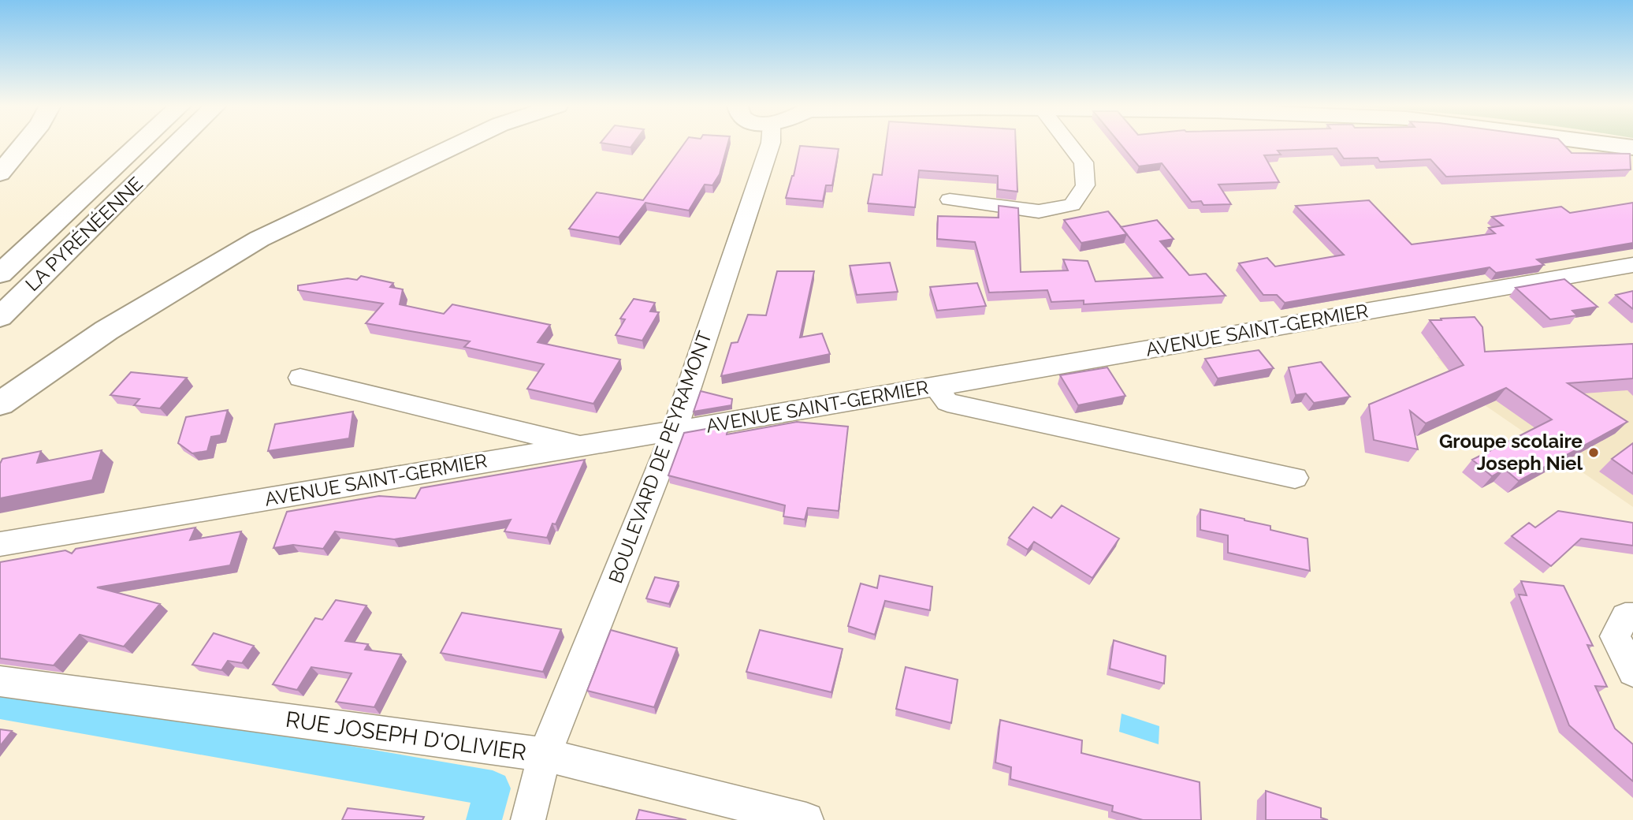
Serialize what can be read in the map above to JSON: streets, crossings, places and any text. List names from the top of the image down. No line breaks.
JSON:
{"streets":{"main road":["LA PYRÉNÉENNE"],"street":["AVENUE SAINT-GERMIER","BOULEVARD DE PEYRAMONT","RUE JOSEPH D'OLIVIER"]},"crossings":[["AVENUE SAINT-GERMIER","BOULEVARD DE PEYRAMONT"],["BOULEVARD DE PEYRAMONT","RUE JOSEPH D'OLIVIER"]],"places":["Groupe scolaire Joseph Niel"]}
